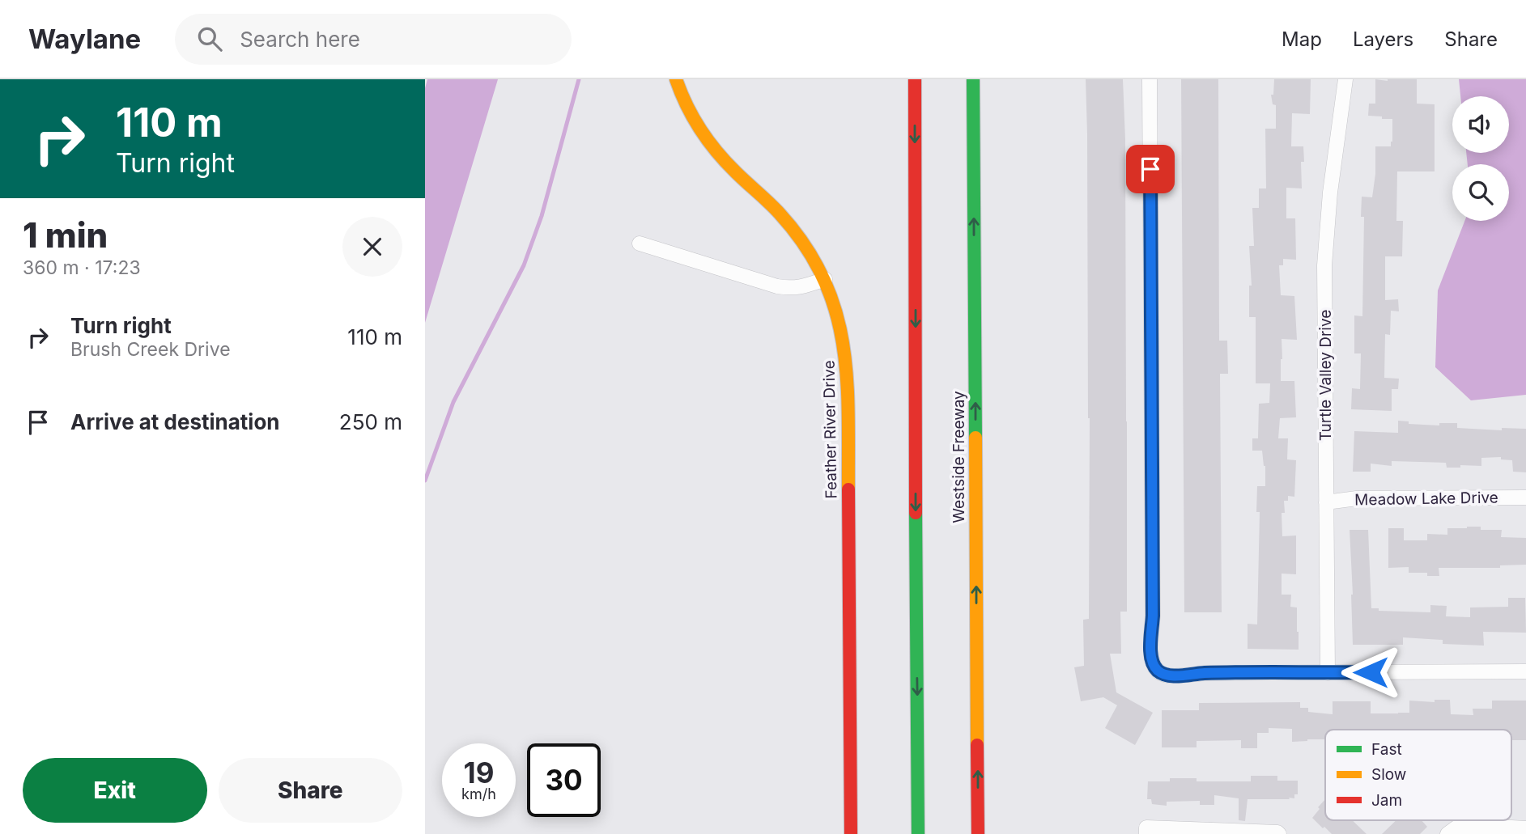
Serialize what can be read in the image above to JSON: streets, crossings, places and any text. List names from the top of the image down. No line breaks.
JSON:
{"streets":{"main road":["Feather River Drive","Westside Freeway"],"street":["Turtle Valley Drive","Meadow Lake Drive"]},"crossings":[["Turtle Valley Drive","Meadow Lake Drive"]],"legend":["Fast","Slow","Jam"],"page":{"header":"Waylane","search":"Search here","nav":["Map","Layers","Share"],"turn":["110 m","Turn right"],"heading":["1 min","360 m · 17:23"],"list":[{"name":"Turn right","note":"Brush Creek Drive","value":"110 m"},{"name":"Arrive at destination","value":"250 m"}],"speed":"19 km/h","limit":"30","buttons":["Exit","Share"]}}
